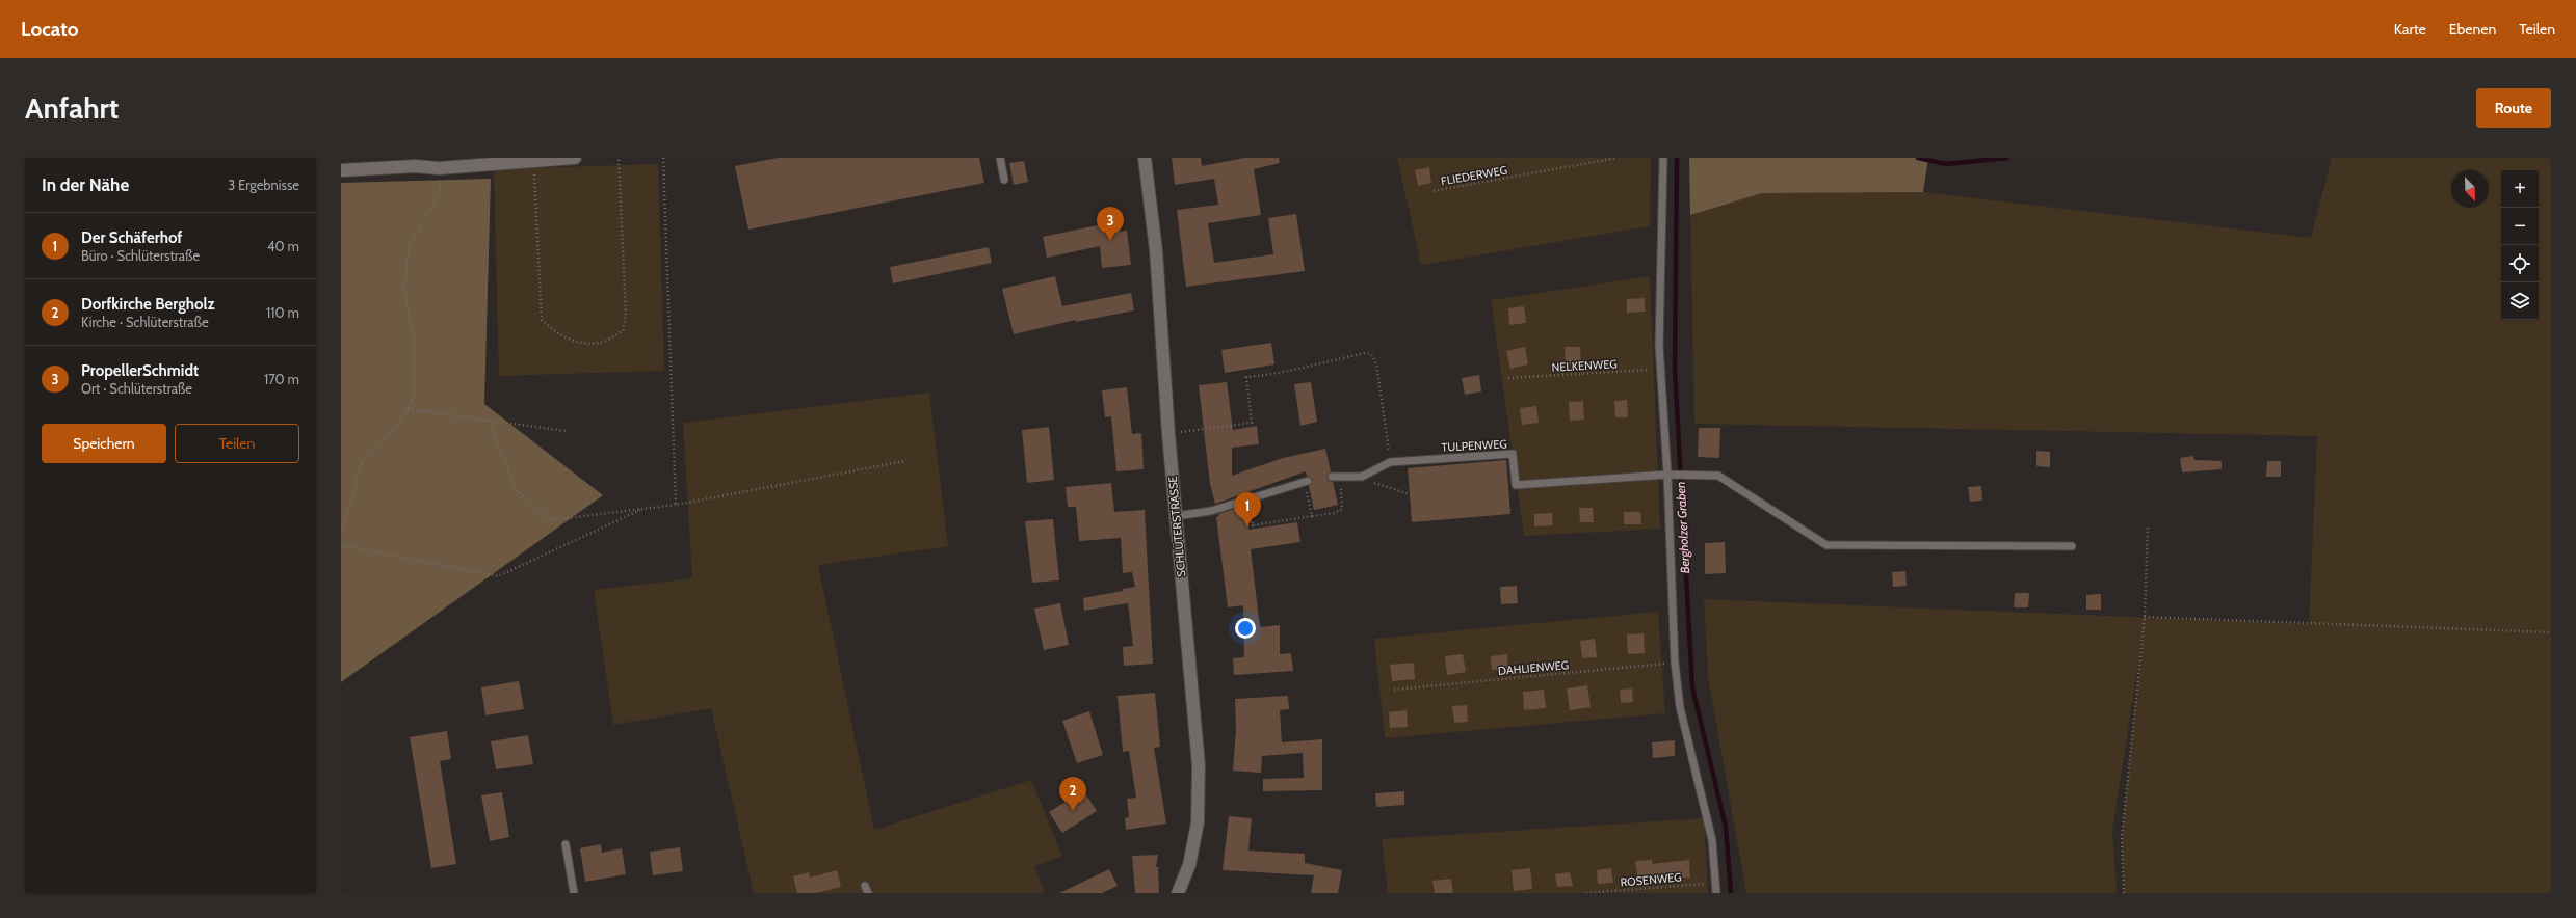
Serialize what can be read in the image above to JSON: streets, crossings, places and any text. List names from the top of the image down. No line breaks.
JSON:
{"streets":{"street":["SCHLÜTERSTRASSE"],"lane":["TULPENWEG"],"path":["FLIEDERWEG","NELKENWEG","DAHLIENWEG","ROSENWEG"]},"water":["Bergholzer Graben"],"north":"bottom right","page":{"header":"Locato","nav":["Karte","Ebenen","Teilen"],"buttons":["Route",["Speichern","Teilen"]],"title":"Anfahrt","heading":["In der Nähe","3 Ergebnisse"],"map_buttons":["+","−"],"pins":["3","1","2"],"list":[{"mark":"1","name":"Der Schäferhof","note":"Büro · Schlüterstraße","value":"40 m"},{"mark":"2","name":"Dorfkirche Bergholz","note":"Kirche · Schlüterstraße","value":"110 m"},{"mark":"3","name":"PropellerSchmidt","note":"Ort · Schlüterstraße","value":"170 m"}]}}
